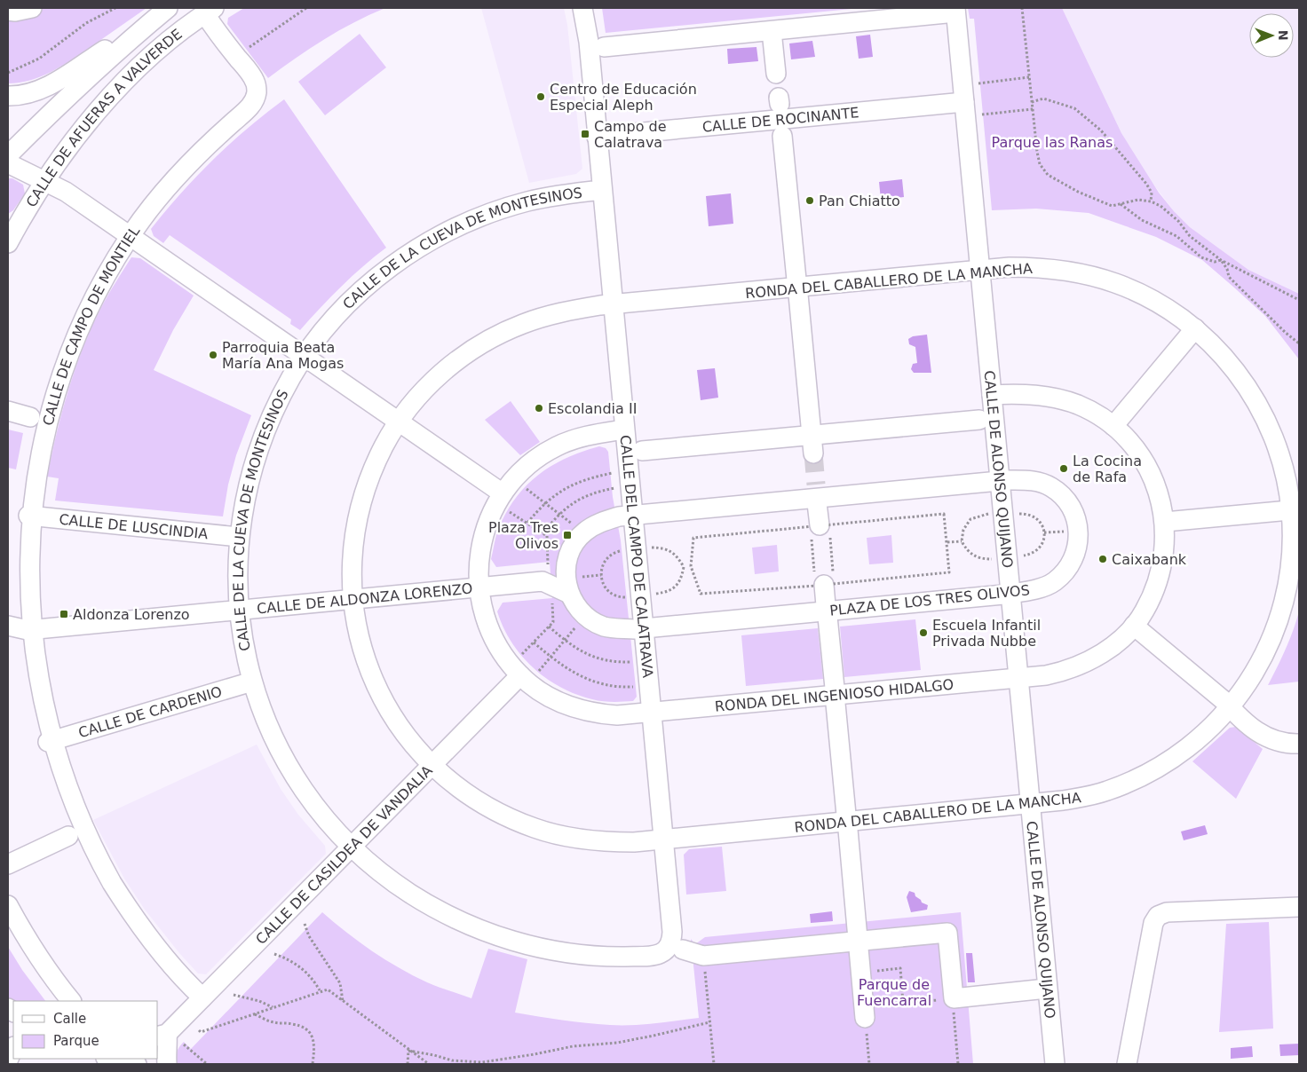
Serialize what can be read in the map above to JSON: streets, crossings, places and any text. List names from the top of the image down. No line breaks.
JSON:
{"streets":{"street":["CALLE DE AFUERAS A VALVERDE","CALLE DE ROCINANTE","CALLE DE LA CUEVA DE MONTESINOS","RONDA DEL CABALLERO DE LA MANCHA","CALLE DE CAMPO DE MONTIEL","CALLE DE ALONSO QUIJANO","CALLE DE LUSCINDIA","CALLE DEL CAMPO DE CALATRAVA","CALLE DE ALDONZA LORENZO","PLAZA DE LOS TRES OLIVOS","RONDA DEL INGENIOSO HIDALGO","CALLE DE CARDENIO","CALLE DE CASILDEA DE VANDALIA"]},"crossings":[["CALLE DE AFUERAS A VALVERDE","CALLE DE CAMPO DE MONTIEL"],["CALLE DE ROCINANTE","CALLE DE ALONSO QUIJANO"],["CALLE DE ROCINANTE","CALLE DEL CAMPO DE CALATRAVA"],["CALLE DE LA CUEVA DE MONTESINOS","CALLE DE LUSCINDIA"],["CALLE DE LA CUEVA DE MONTESINOS","CALLE DEL CAMPO DE CALATRAVA"],["CALLE DE LA CUEVA DE MONTESINOS","CALLE DE ALDONZA LORENZO"],["CALLE DE LA CUEVA DE MONTESINOS","CALLE DE CARDENIO"],["CALLE DE LA CUEVA DE MONTESINOS","CALLE DE CASILDEA DE VANDALIA"],["RONDA DEL CABALLERO DE LA MANCHA","CALLE DE ALONSO QUIJANO"],["RONDA DEL CABALLERO DE LA MANCHA","CALLE DEL CAMPO DE CALATRAVA"],["RONDA DEL CABALLERO DE LA MANCHA","CALLE DE ALDONZA LORENZO"],["RONDA DEL CABALLERO DE LA MANCHA","CALLE DE CASILDEA DE VANDALIA"],["CALLE DE CAMPO DE MONTIEL","CALLE DE LUSCINDIA"],["CALLE DE CAMPO DE MONTIEL","CALLE DE ALDONZA LORENZO"],["CALLE DE CAMPO DE MONTIEL","CALLE DE CARDENIO"],["CALLE DE CAMPO DE MONTIEL","CALLE DE CASILDEA DE VANDALIA"],["CALLE DE ALONSO QUIJANO","PLAZA DE LOS TRES OLIVOS"],["CALLE DE ALONSO QUIJANO","RONDA DEL INGENIOSO HIDALGO"],["CALLE DEL CAMPO DE CALATRAVA","PLAZA DE LOS TRES OLIVOS"],["CALLE DEL CAMPO DE CALATRAVA","RONDA DEL INGENIOSO HIDALGO"],["CALLE DE ALDONZA LORENZO","PLAZA DE LOS TRES OLIVOS"],["CALLE DE ALDONZA LORENZO","RONDA DEL INGENIOSO HIDALGO"],["RONDA DEL INGENIOSO HIDALGO","CALLE DE CASILDEA DE VANDALIA"]],"parks":["Parque las Ranas","Parque de Fuencarral"],"places":{"other":["Centro de Educación Especial Aleph","Pan Chiatto","Parroquia Beata María Ana Mogas","Escolandia II","La Cocina de Rafa","Caixabank","Escuela Infantil Privada Nubbe"],"transit":["Campo de Calatrava","Plaza Tres Olivos","Aldonza Lorenzo"]},"legend":["Calle","Parque"],"north":"right"}
